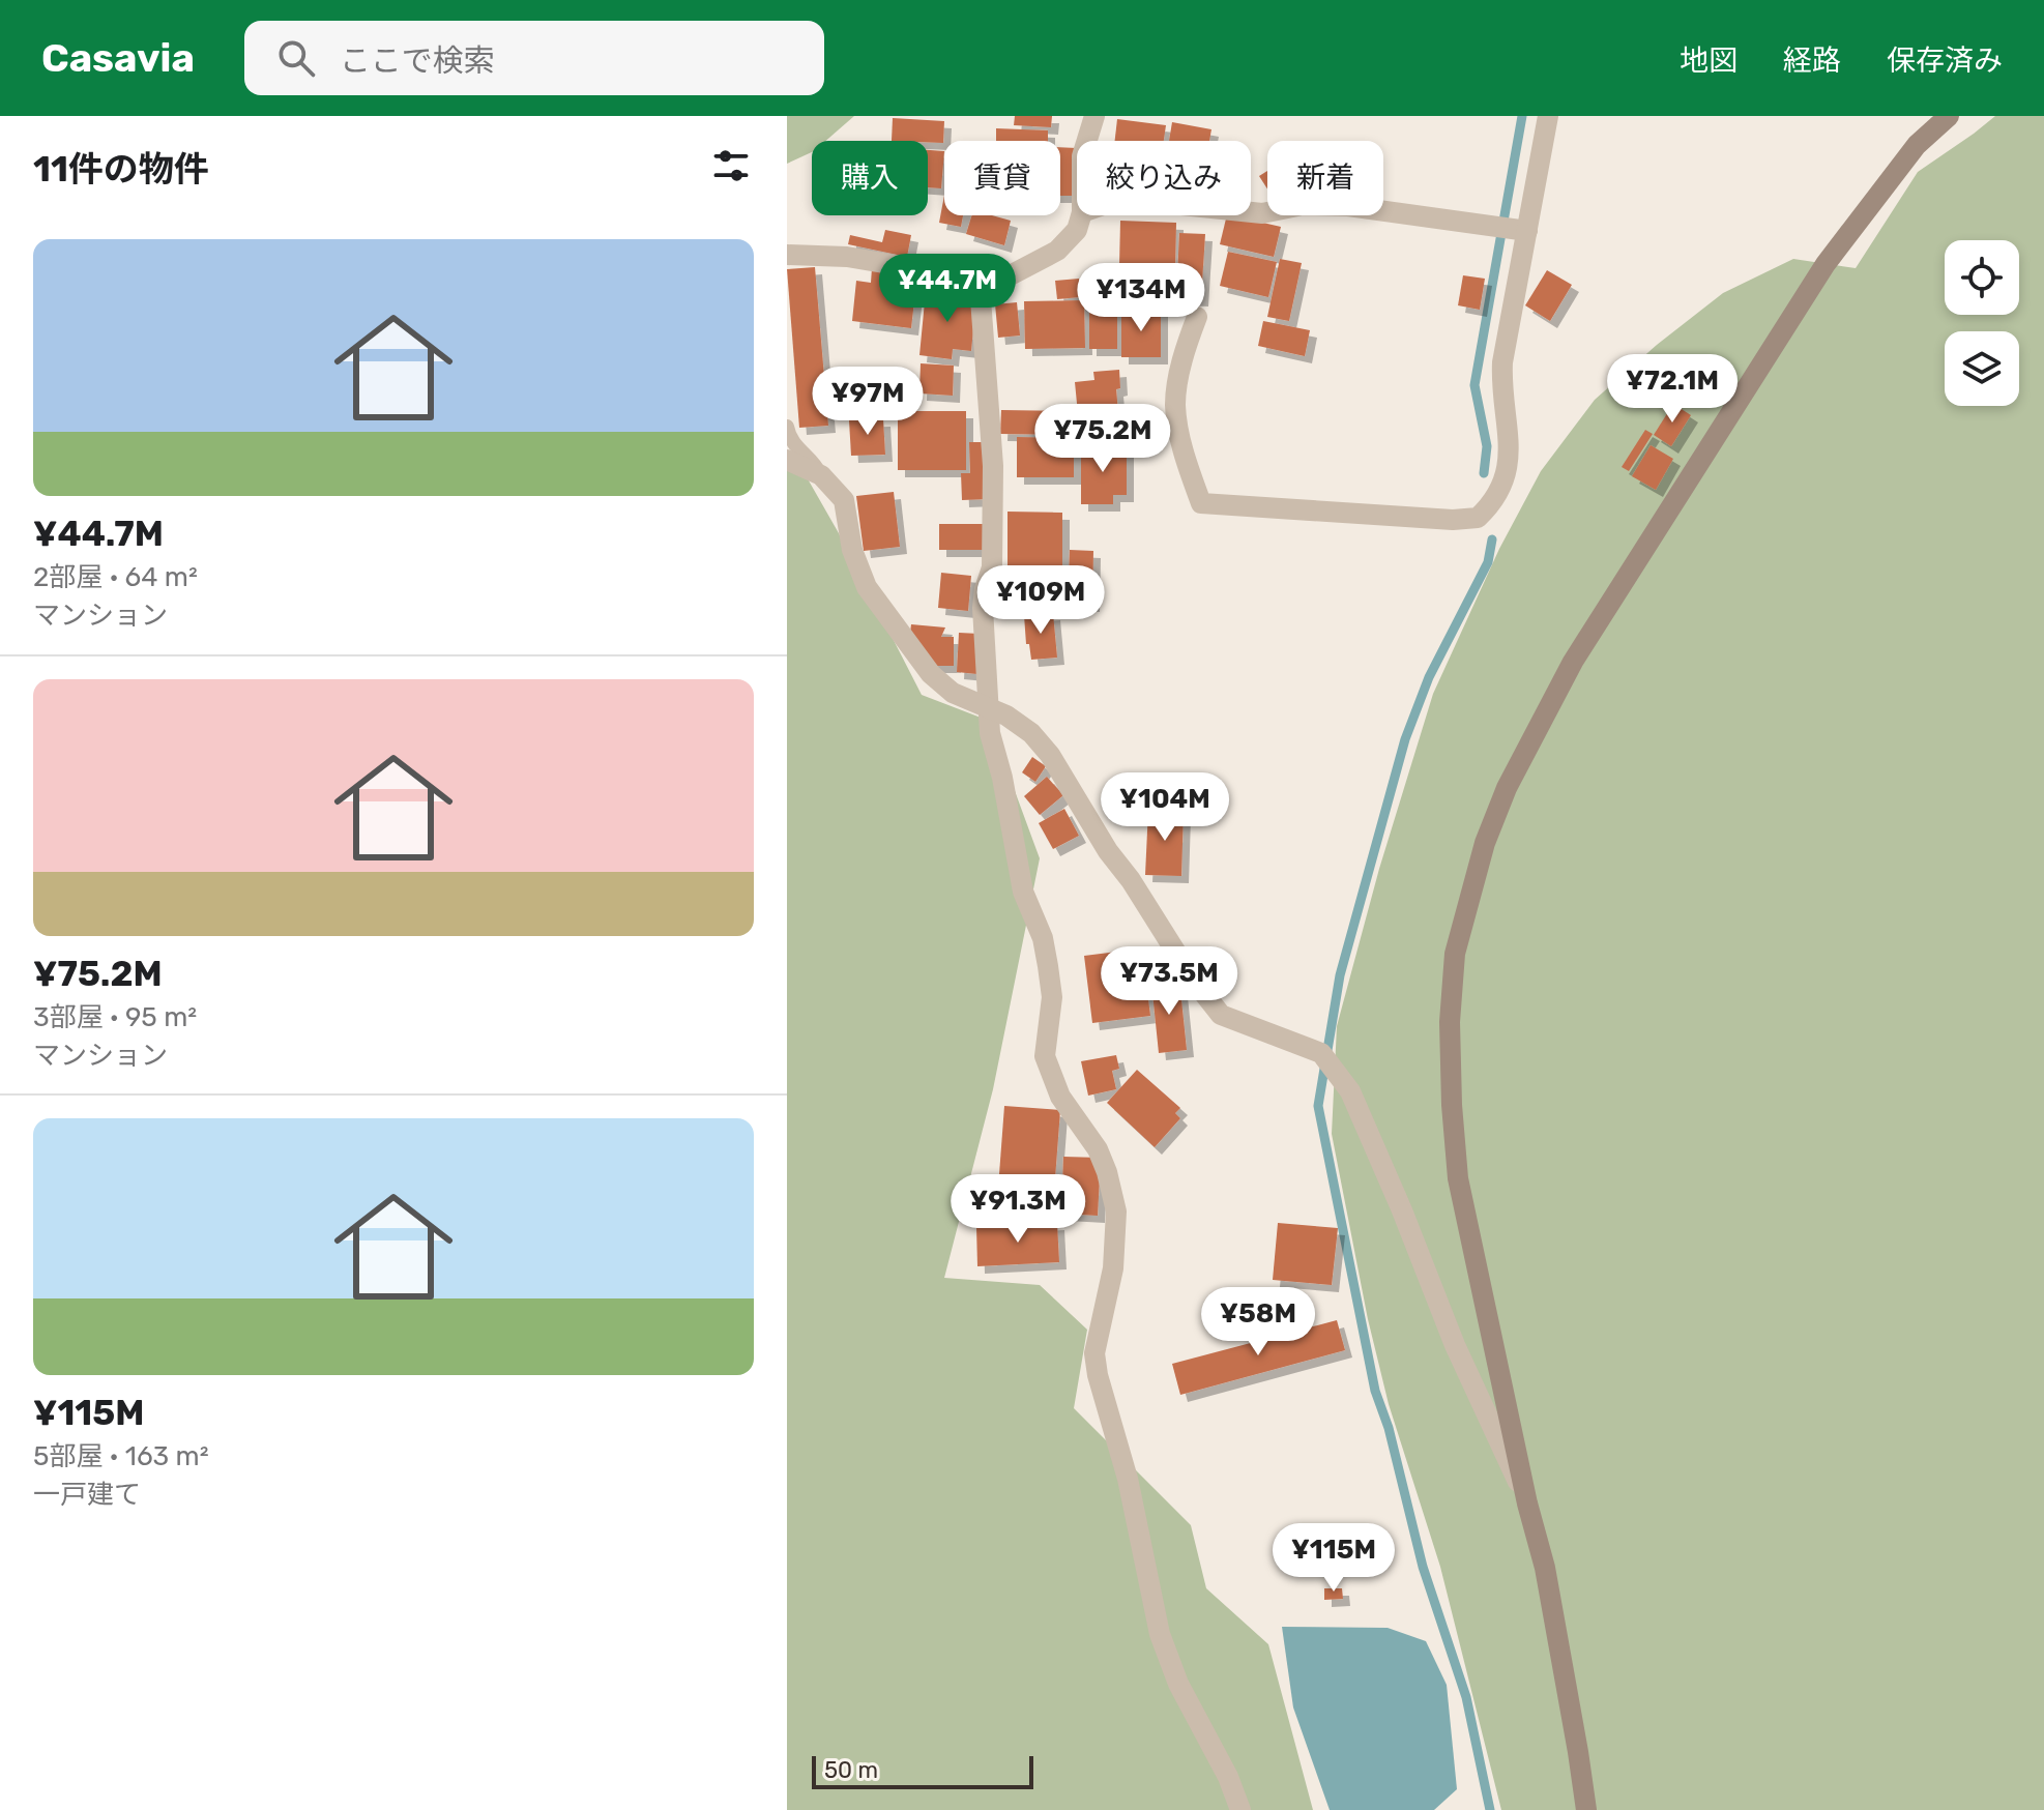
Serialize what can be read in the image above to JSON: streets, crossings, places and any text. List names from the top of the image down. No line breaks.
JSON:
{"scale_bar":"50 m","page":{"header":"Casavia","search":"ここで検索","nav":["地図","経路","保存済み"],"heading":"11件の物件","chip":["購入","賃貸","絞り込み","新着"],"list":[{"name":"¥44.7M","note":"2部屋 · 64 m² · マンション"},{"name":"¥75.2M","note":"3部屋 · 95 m² · マンション"},{"name":"¥115M","note":"5部屋 · 163 m² · 一戸建て"}],"price":["¥44.7M","¥134M","¥72.1M","¥97M","¥75.2M","¥109M","¥104M","¥73.5M","¥91.3M","¥58M","¥115M"],"scale":"50 m"}}
